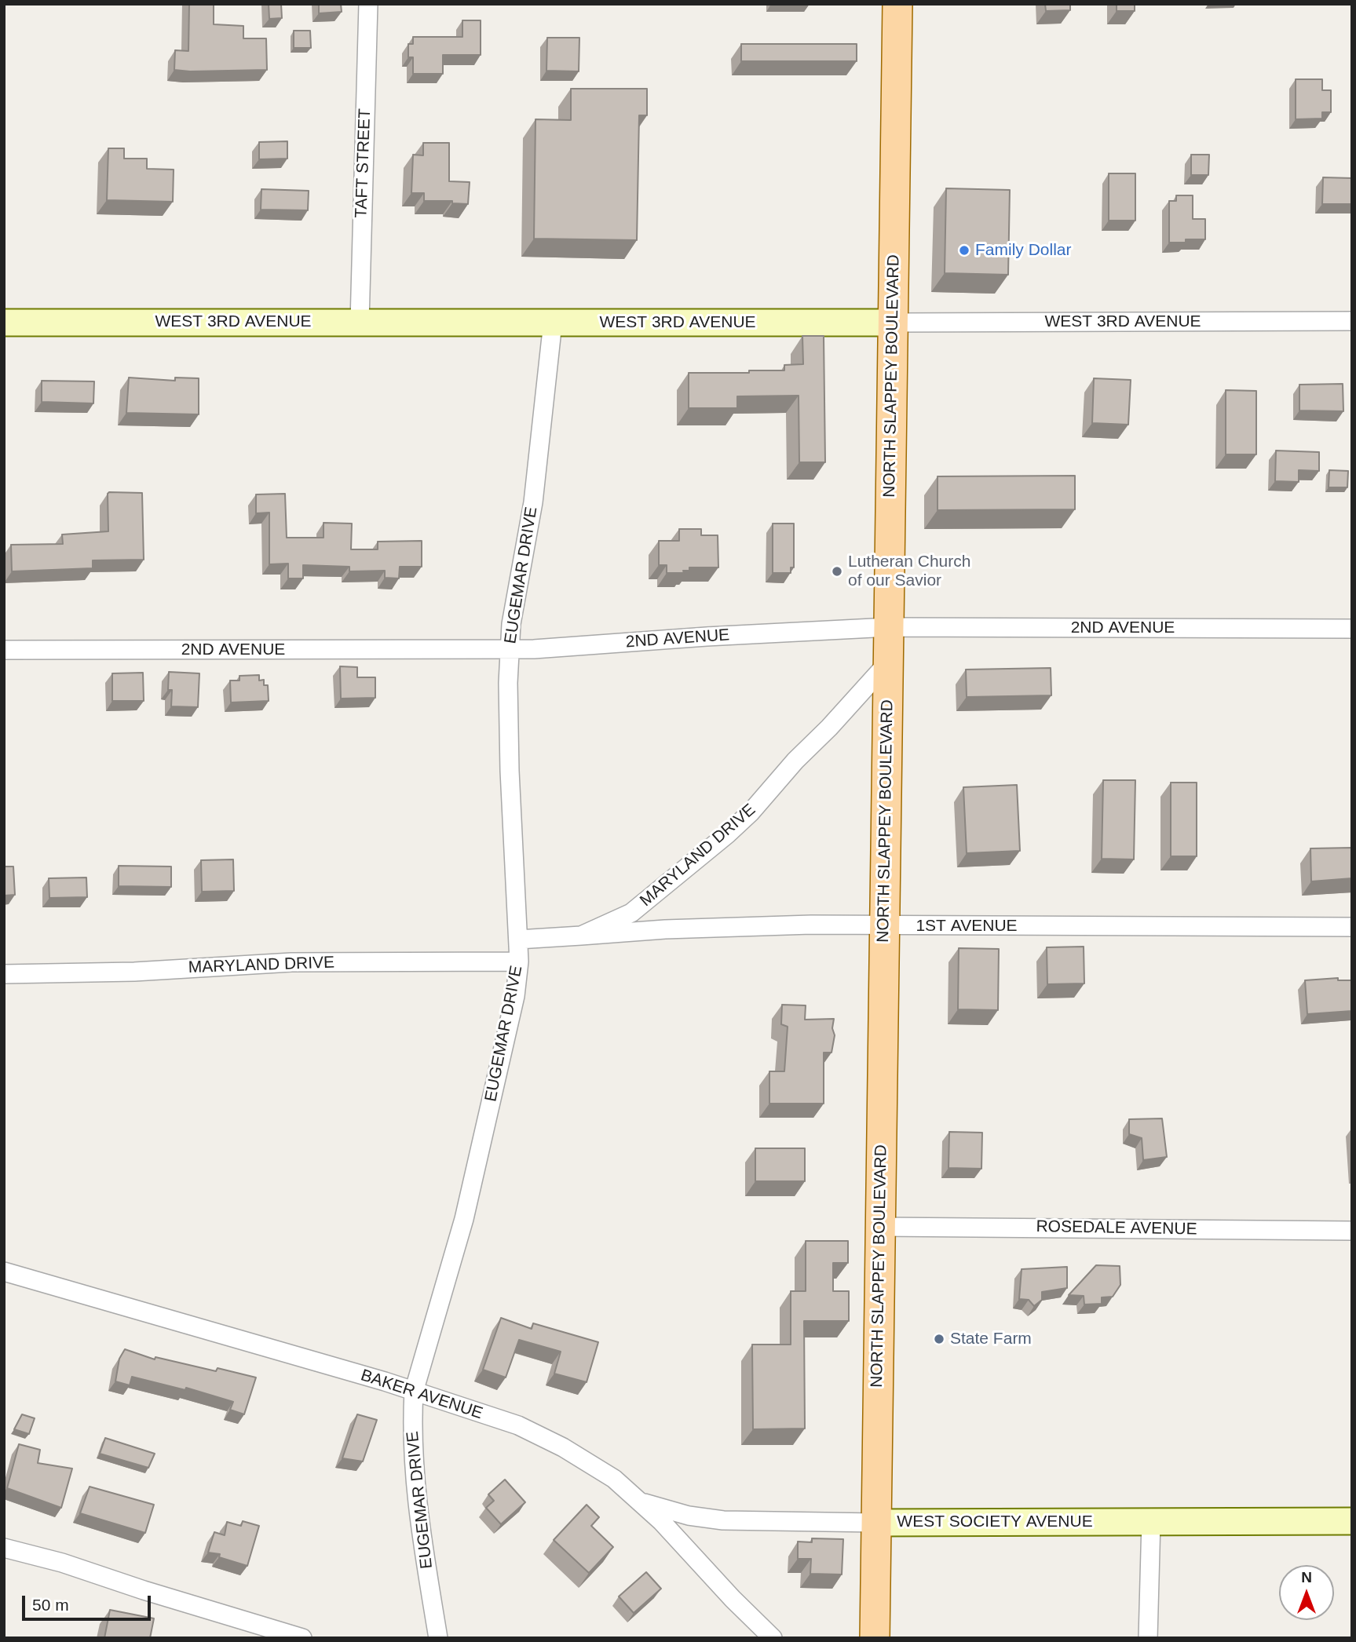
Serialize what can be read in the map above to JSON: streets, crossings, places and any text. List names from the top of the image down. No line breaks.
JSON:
{"streets":{"main road":["NORTH SLAPPEY BOULEVARD"],"street":["TAFT STREET","WEST 3RD AVENUE","EUGEMAR DRIVE","2ND AVENUE","MARYLAND DRIVE","1ST AVENUE","ROSEDALE AVENUE","BAKER AVENUE","WEST SOCIETY AVENUE"]},"crossings":[["TAFT STREET","WEST 3RD AVENUE"],["WEST 3RD AVENUE","NORTH SLAPPEY BOULEVARD"],["WEST 3RD AVENUE","EUGEMAR DRIVE"],["NORTH SLAPPEY BOULEVARD","2ND AVENUE"],["NORTH SLAPPEY BOULEVARD","MARYLAND DRIVE"],["NORTH SLAPPEY BOULEVARD","1ST AVENUE"],["NORTH SLAPPEY BOULEVARD","ROSEDALE AVENUE"],["NORTH SLAPPEY BOULEVARD","WEST SOCIETY AVENUE"],["EUGEMAR DRIVE","2ND AVENUE"],["EUGEMAR DRIVE","MARYLAND DRIVE"],["EUGEMAR DRIVE","BAKER AVENUE"],["MARYLAND DRIVE","1ST AVENUE"],["BAKER AVENUE","WEST SOCIETY AVENUE"]],"places":["Family Dollar","Lutheran Church of our Savior","State Farm"],"scale_bar":"50 m","north":"top"}
